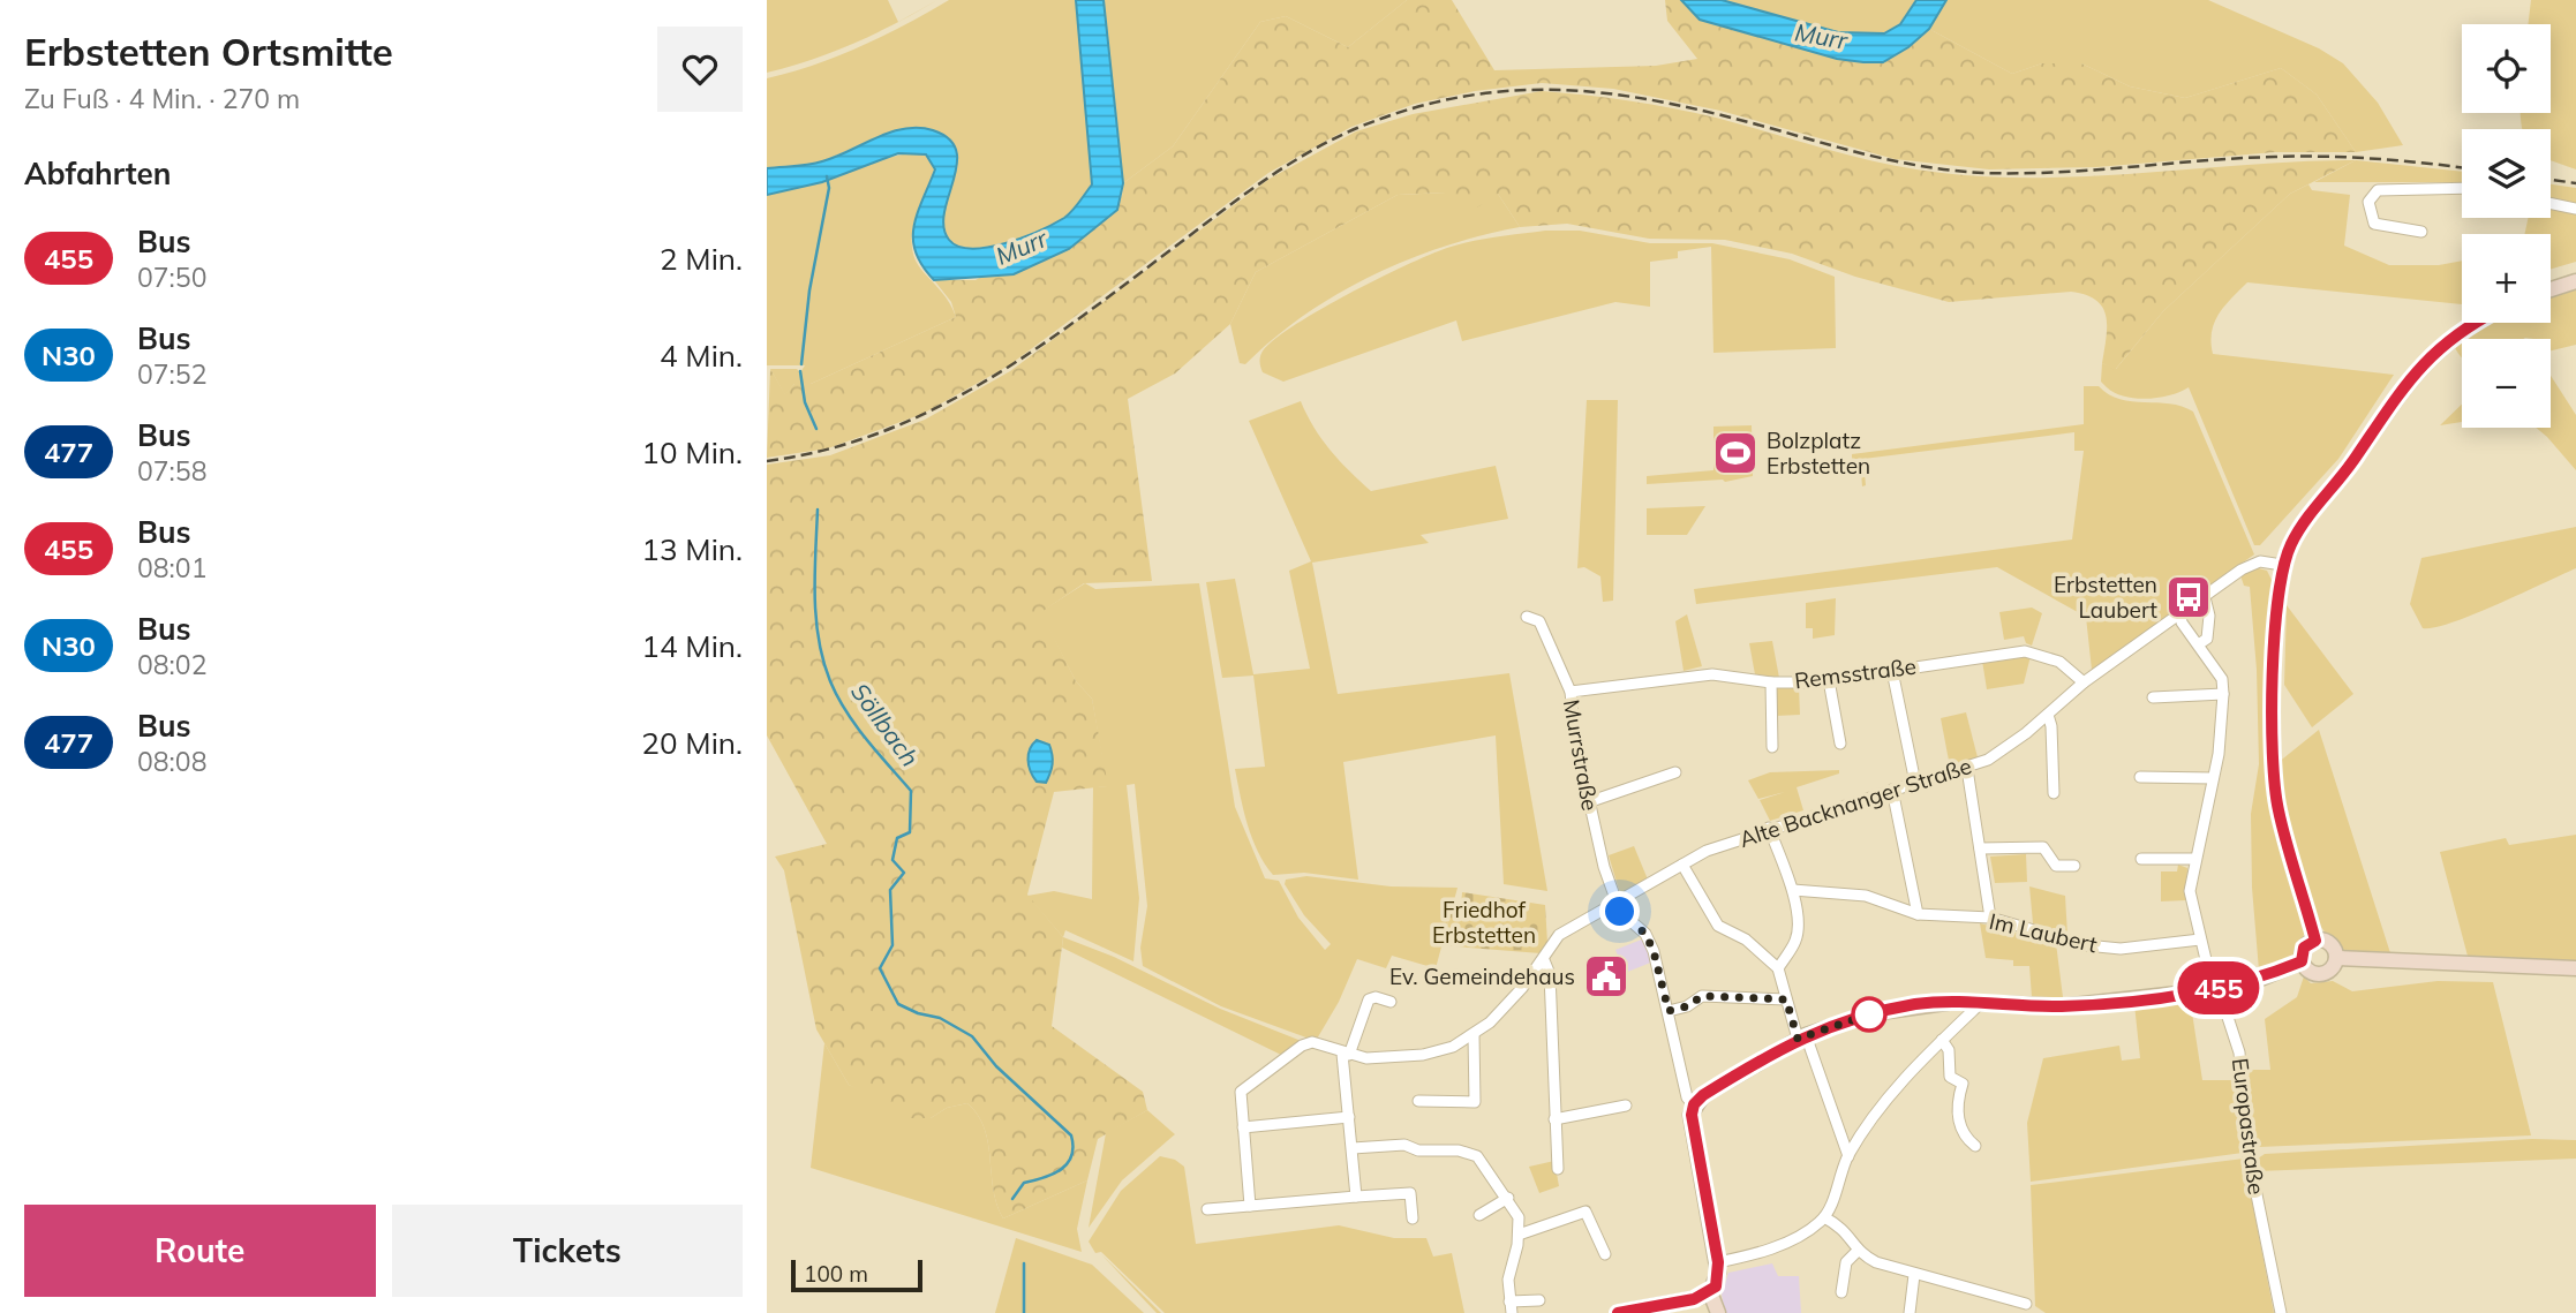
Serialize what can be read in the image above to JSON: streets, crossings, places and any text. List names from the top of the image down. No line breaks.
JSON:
{"streets":{"street":["Remsstraße","Murrstraße","Alte Backnanger Straße","Im Laubert","Europastraße"]},"crossings":[["Remsstraße","Murrstraße"],["Remsstraße","Alte Backnanger Straße"],["Murrstraße","Alte Backnanger Straße"],["Im Laubert","Europastraße"]],"water":["Murr","Söllbach"],"parks":["Friedhof Erbstetten"],"places":{"sports":["Bolzplatz Erbstetten"],"bus stop":["Erbstetten Laubert"],"public building":["Ev. Gemeindehaus"]},"lines":["bus line 455"],"scale_bar":"100 m","page":{"heading":[["Erbstetten Ortsmitte","Zu Fuß · 4 Min. · 270 m"],"Abfahrten"],"on_map":"455","map_buttons":["+","−"],"list":[{"mark":"455","name":"Bus","note":"07:50","value":"2 Min."},{"mark":"N30","name":"Bus","note":"07:52","value":"4 Min."},{"mark":"477","name":"Bus","note":"07:58","value":"10 Min."},{"mark":"455","name":"Bus","note":"08:01","value":"13 Min."},{"mark":"N30","name":"Bus","note":"08:02","value":"14 Min."},{"mark":"477","name":"Bus","note":"08:08","value":"20 Min."}],"buttons":["Route","Tickets"],"scale":"100 m"}}
